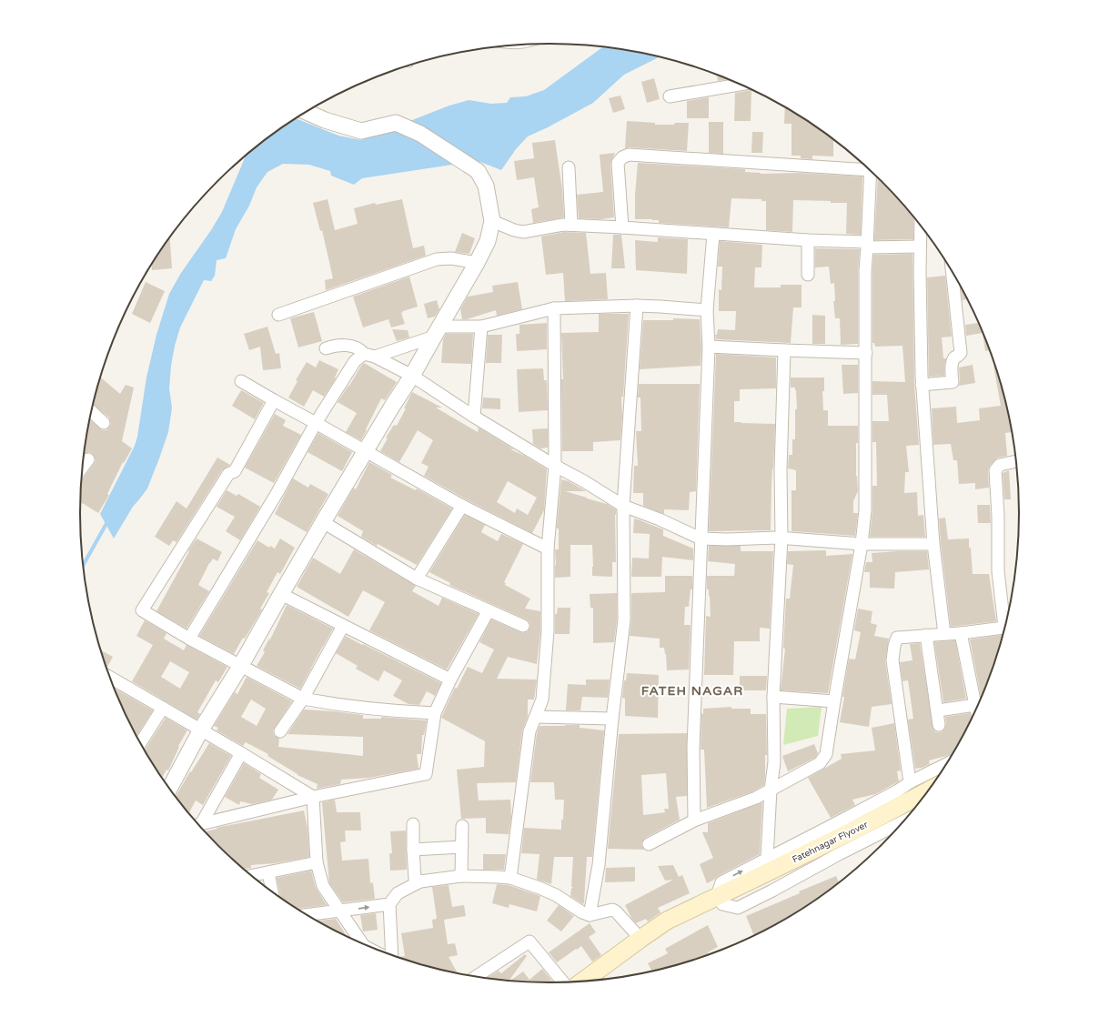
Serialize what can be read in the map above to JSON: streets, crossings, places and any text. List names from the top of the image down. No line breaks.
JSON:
{"streets":{"main road":["Fatehnagar Flyover"]},"districts":["FATEH NAGAR"]}
